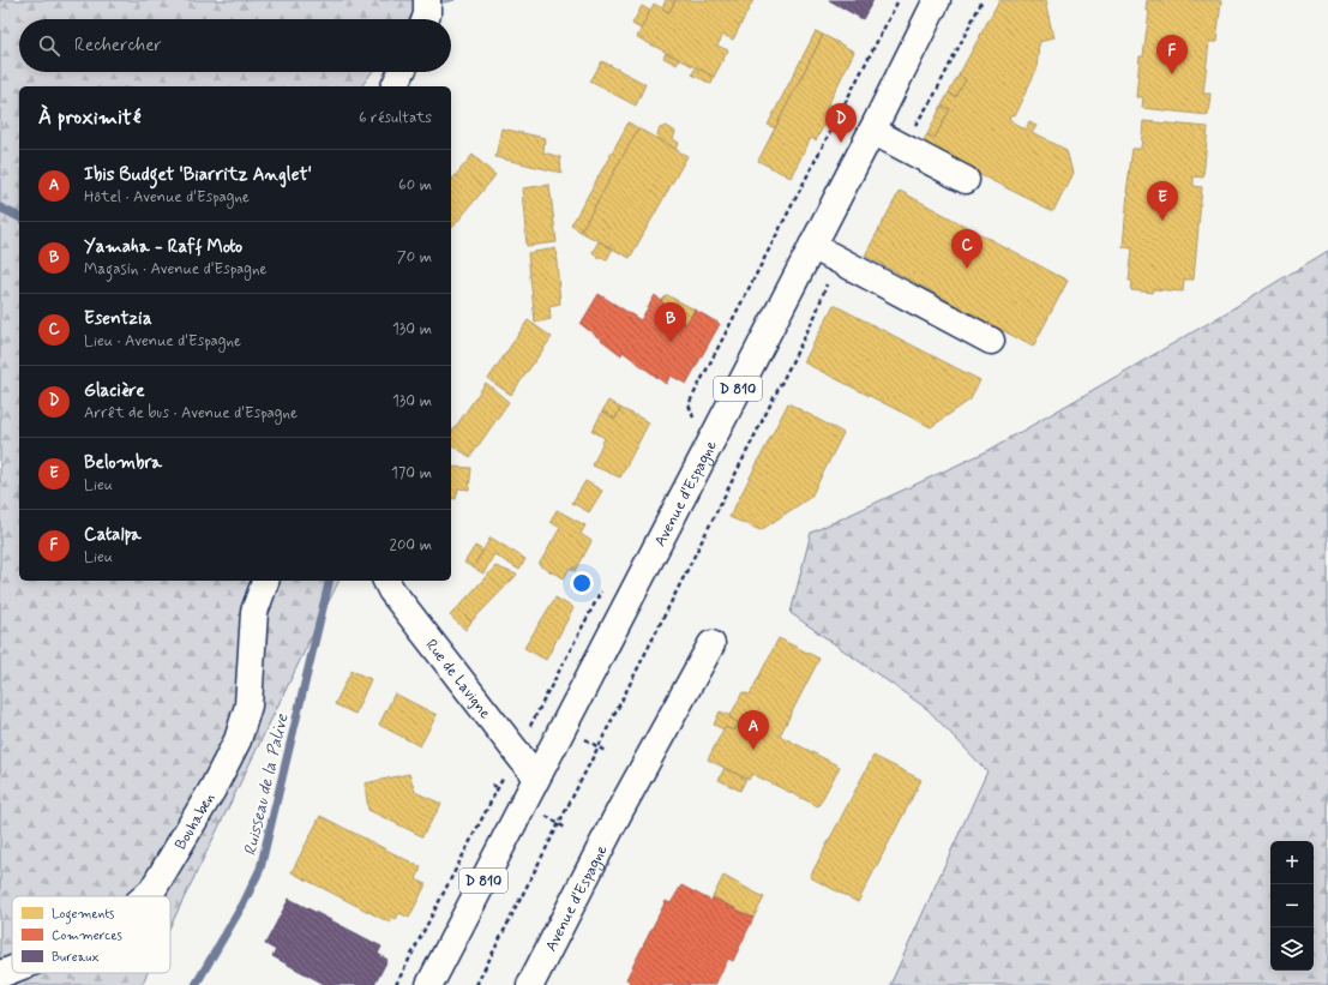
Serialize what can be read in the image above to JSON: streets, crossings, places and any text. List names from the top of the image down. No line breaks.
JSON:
{"streets":{"main road":["D 810","Avenue d'Espagne","Rue de Lavigne","Bouhaben"]},"crossings":[["Avenue d'Espagne","Rue de Lavigne"]],"water":["Ruisseau de la Palive"],"legend":["Logements","Commerces","Bureaux"],"page":{"search":"Rechercher","pins":["F","D","E","C","B","A"],"heading":["À proximité","6 résultats"],"list":[{"mark":"A","name":"Ibis Budget 'Biarritz Anglet'","note":"Hôtel · Avenue d'Espagne","value":"60 m"},{"mark":"B","name":"Yamaha - Raff Moto","note":"Magasin · Avenue d'Espagne","value":"70 m"},{"mark":"C","name":"Esentzia","note":"Lieu · Avenue d'Espagne","value":"130 m"},{"mark":"D","name":"Glacière","note":"Arrêt de bus · Avenue d'Espagne","value":"130 m"},{"mark":"E","name":"Belombra","note":"Lieu","value":"170 m"},{"mark":"F","name":"Catalpa","note":"Lieu","value":"200 m"}],"map_buttons":["+","−"]}}
